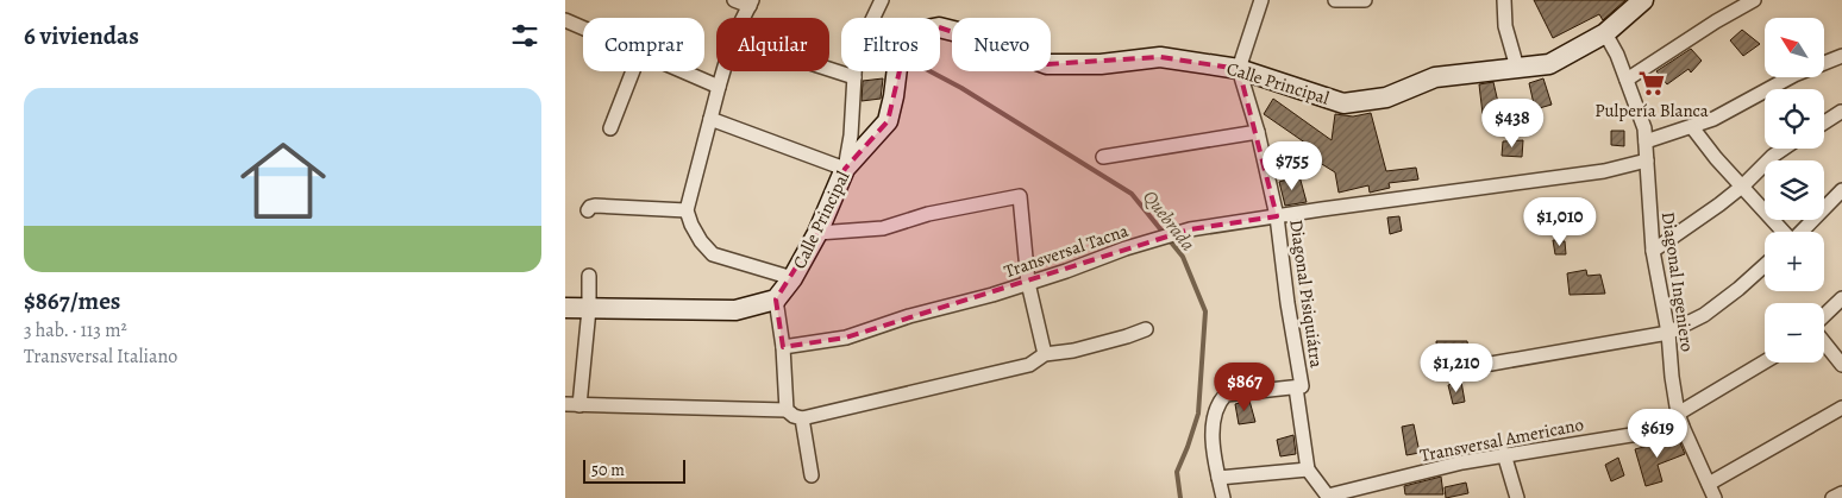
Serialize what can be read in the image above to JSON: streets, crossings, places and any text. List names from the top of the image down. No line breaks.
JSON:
{"streets":{"street":["Calle Principal","Transversal Tacna","Diagonal Ingeniero","Diagonal Pisiquiátra","Transversal Americano"]},"crossings":[["Calle Principal","Diagonal Ingeniero"],["Calle Principal","Diagonal Pisiquiátra"],["Transversal Tacna","Diagonal Ingeniero"],["Transversal Tacna","Diagonal Pisiquiátra"],["Diagonal Ingeniero","Transversal Americano"]],"water":["Quebrada"],"places":{"supermarket":["Pulpería Blanca"]},"scale_bar":"50 m","north":"top left","page":{"heading":"6 viviendas","map_buttons":["+","−"],"chip":["Comprar","Alquilar","Filtros","Nuevo"],"list":[{"name":"$867/mes","note":"3 hab. · 113 m² · Transversal Italiano"}],"price":["$438","$755","$1,010","$1,210","$867","$619"],"scale":"50 m"}}
